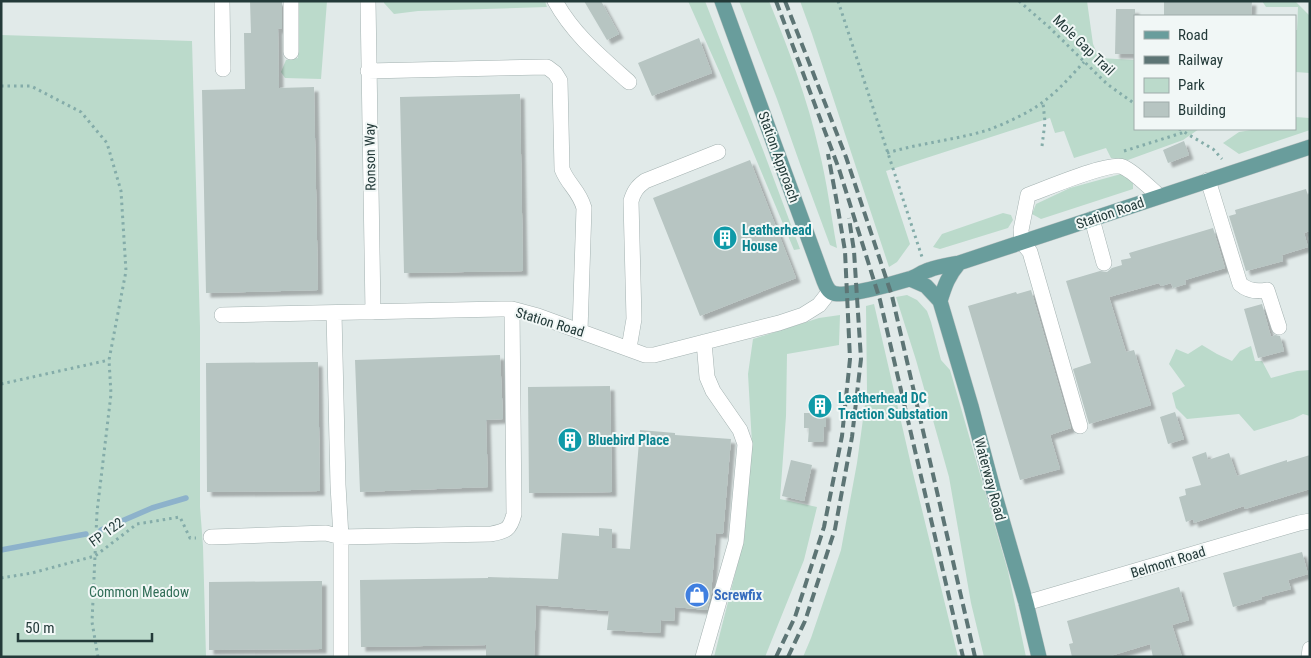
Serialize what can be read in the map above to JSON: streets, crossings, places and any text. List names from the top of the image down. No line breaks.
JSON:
{"streets":{"main road":["Station Approach","Station Road","Waterway Road"],"street":["Ronson Way","Belmont Road"],"path":["Mole Gap Trail","FP 122"]},"crossings":[["Ronson Way","Station Road"],["Station Approach","Station Road"],["Waterway Road","Belmont Road"]],"parks":["Common Meadow"],"places":{"building":["Leatherhead House","Leatherhead DC Traction Substation","Bluebird Place"],"shop":["Screwfix"]},"legend":["Road","Railway","Park","Building"],"scale_bar":"50 m"}
